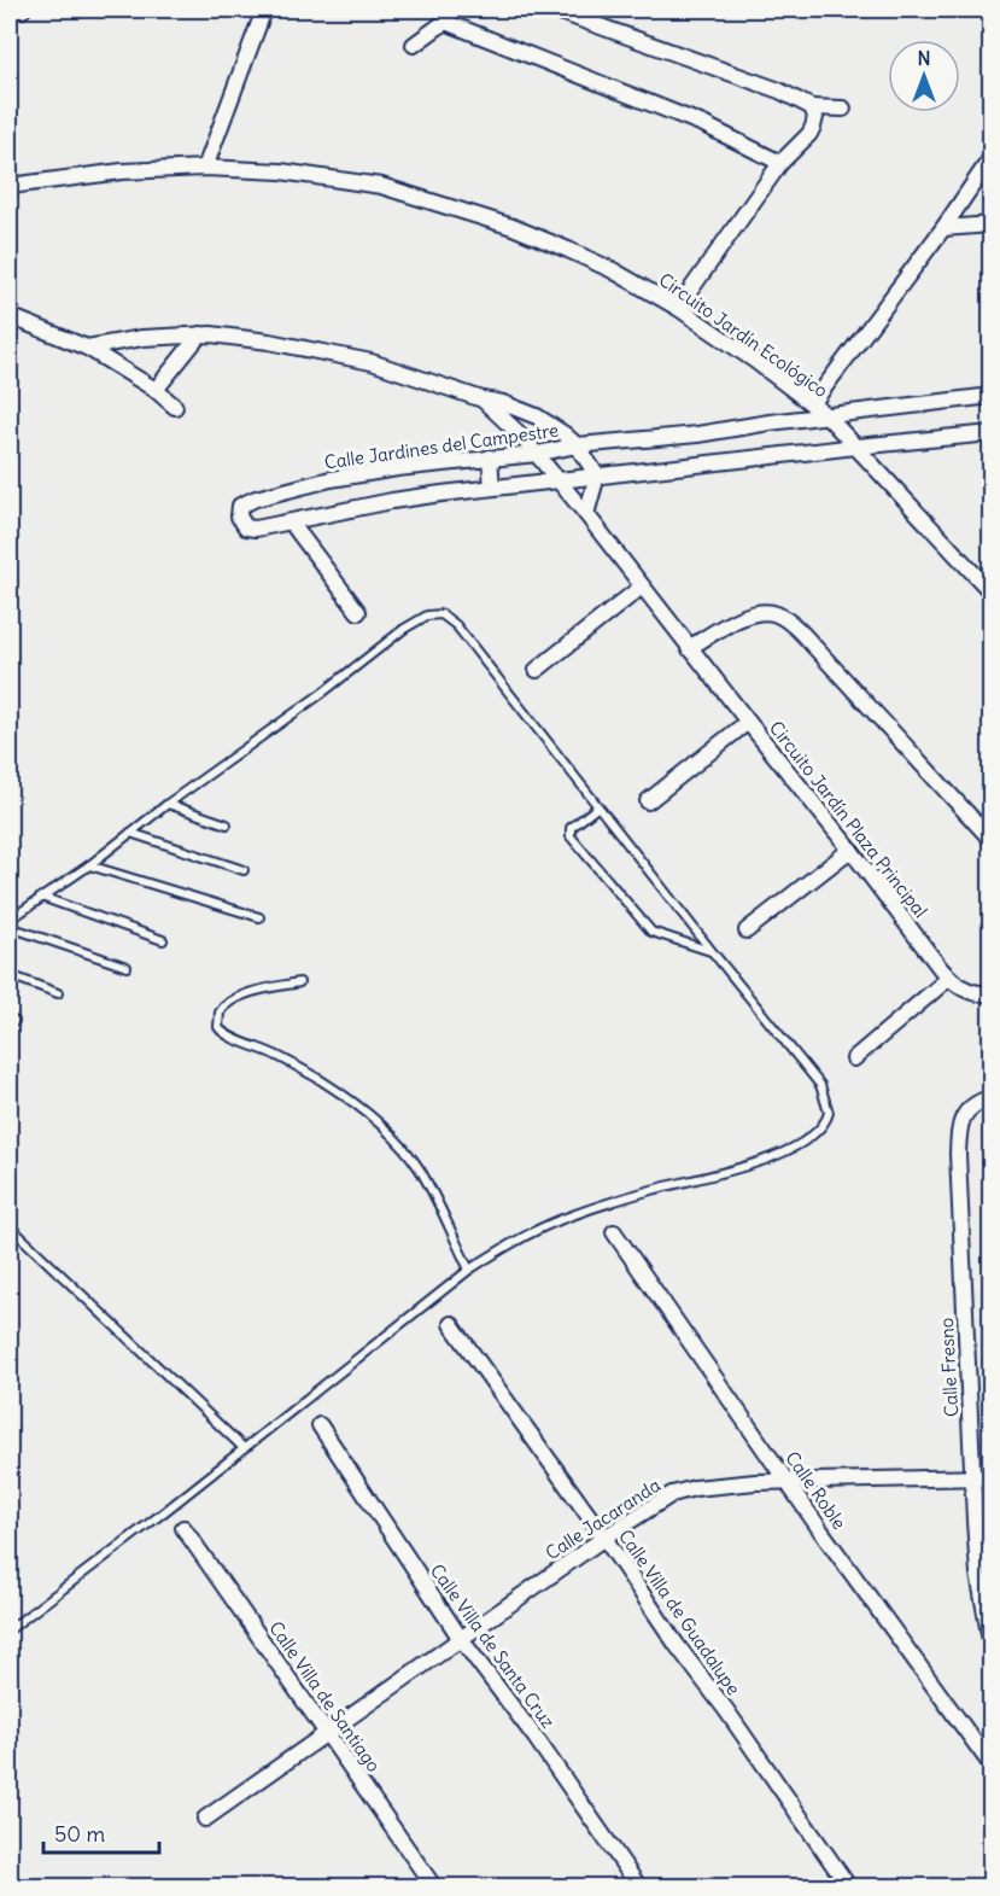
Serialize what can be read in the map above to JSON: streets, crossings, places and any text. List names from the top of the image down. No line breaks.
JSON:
{"streets":{"street":["Circuito Jardín Ecológico","Calle Jardines del Campestre","Circuito Jardín Plaza Principal","Calle Fresno","Calle Roble","Calle Jacaranda","Calle Villa de Guadalupe","Calle Villa de Santa Cruz","Calle Villa de Santiago"]},"crossings":[["Circuito Jardín Ecológico","Calle Jardines del Campestre"],["Calle Jardines del Campestre","Circuito Jardín Plaza Principal"],["Calle Fresno","Calle Jacaranda"],["Calle Roble","Calle Jacaranda"],["Calle Jacaranda","Calle Villa de Guadalupe"],["Calle Jacaranda","Calle Villa de Santa Cruz"],["Calle Jacaranda","Calle Villa de Santiago"]],"scale_bar":"50 m","north":"top"}
